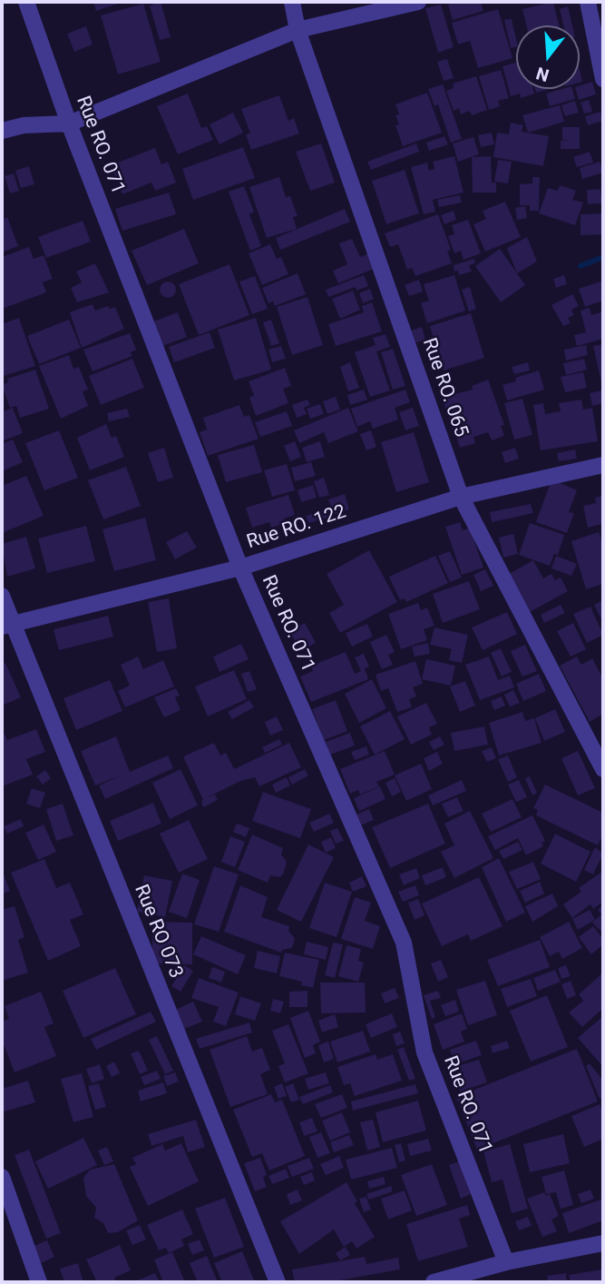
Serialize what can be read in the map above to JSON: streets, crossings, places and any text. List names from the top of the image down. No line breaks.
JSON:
{"streets":{"street":["Rue RO. 071","Rue RO. 065","Rue RO. 122","Rue RO 073"]},"crossings":[["Rue RO. 071","Rue RO. 122"],["Rue RO. 065","Rue RO. 122"],["Rue RO. 122","Rue RO 073"]],"north":"bottom"}
